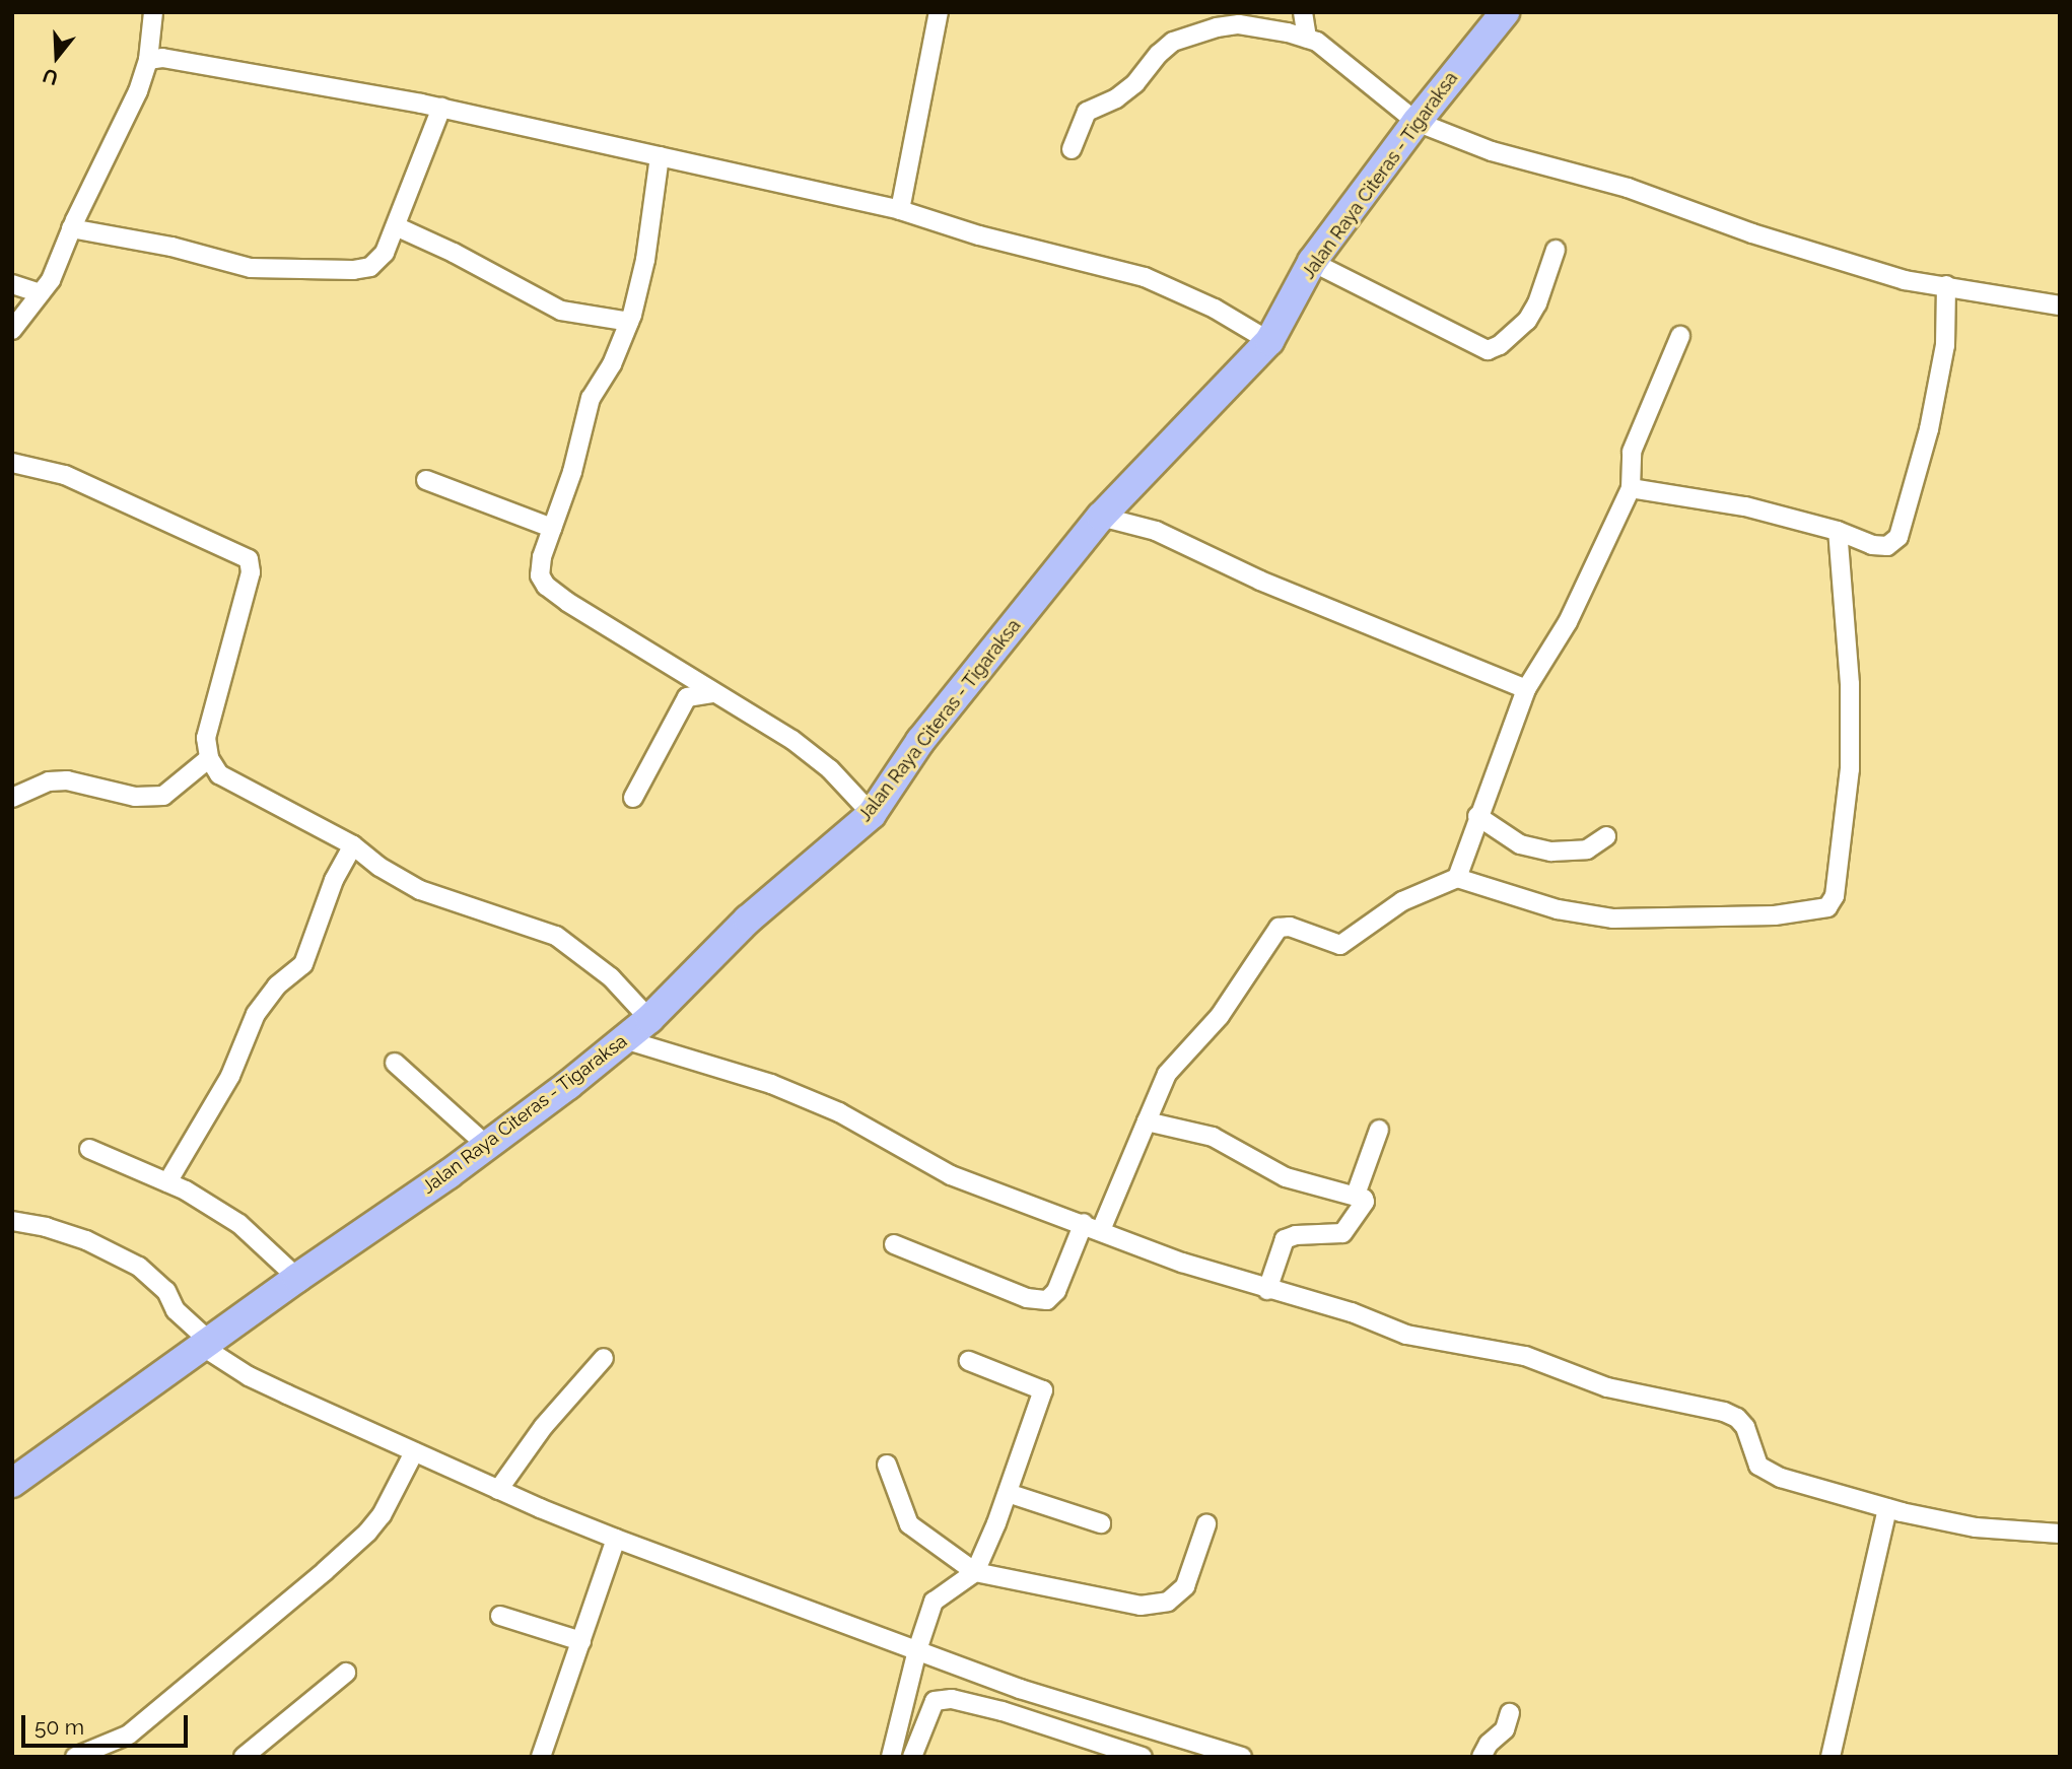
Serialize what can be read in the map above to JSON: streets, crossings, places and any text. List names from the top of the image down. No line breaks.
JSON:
{"streets":{"main road":["Jalan Raya Citeras - Tigaraksa"]},"scale_bar":"50 m","north":"bottom"}
